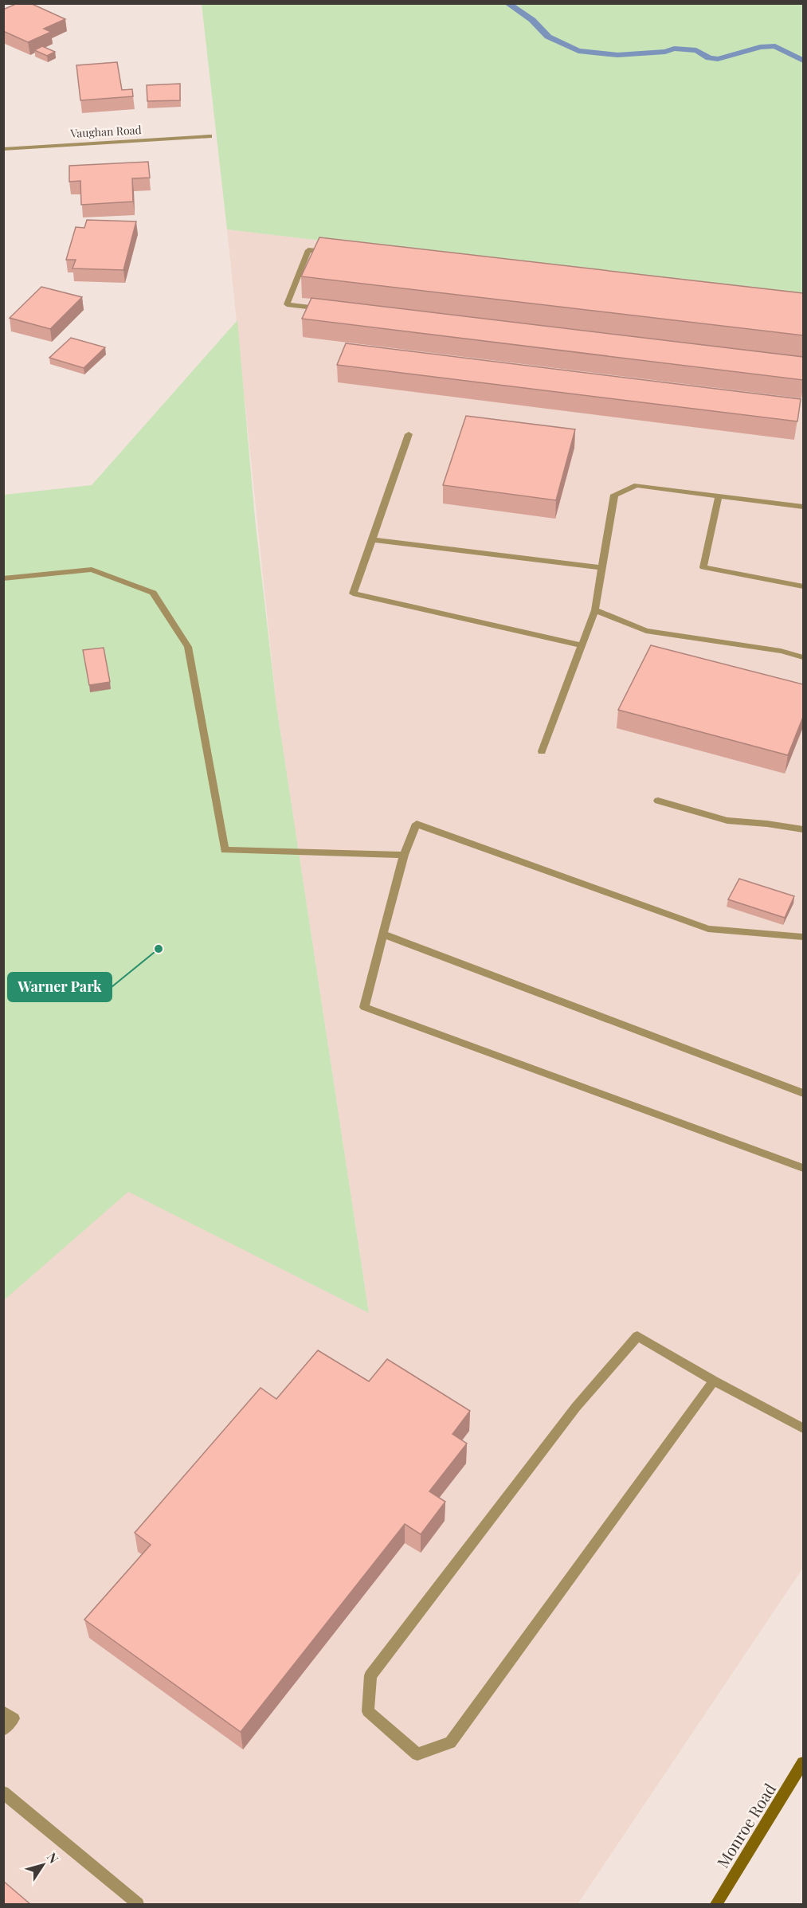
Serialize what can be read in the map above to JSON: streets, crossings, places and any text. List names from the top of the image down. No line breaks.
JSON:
{"streets":{"main road":["Monroe Road"],"street":["Vaughan Road"]},"places":["Warner Park"],"north":"top right"}
